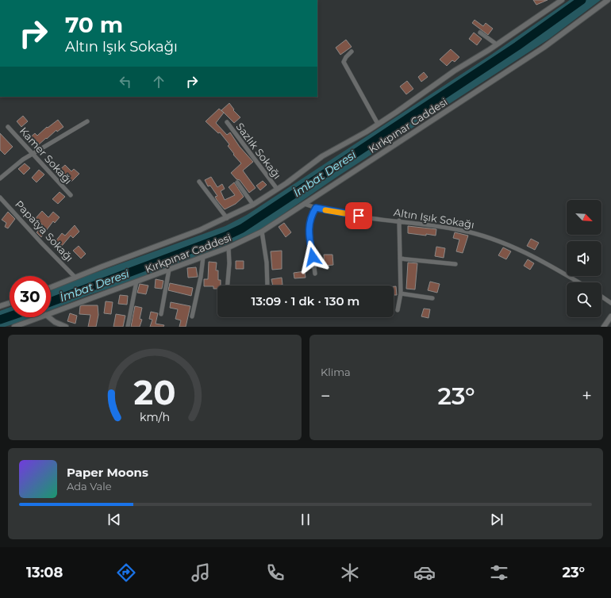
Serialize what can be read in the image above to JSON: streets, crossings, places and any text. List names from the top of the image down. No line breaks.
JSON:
{"streets":{"street":["Kırkpınar Caddesi","Sazlık Sokağı","Kamer Sokağı","Altın Işık Sokağı","Papatya Sokağı"]},"crossings":[["Kırkpınar Caddesi","Sazlık Sokağı"],["Kırkpınar Caddesi","Altın Işık Sokağı"],["Kırkpınar Caddesi","Papatya Sokağı"]],"water":["İmbat Deresi"],"north":"bottom right","page":{"turn":["70 m","Altın Işık Sokağı"],"limit":"30","trip":"13:09 · 1 dk · 130 m","tile":"Klima","heat":["−","23°","+"],"song":["Paper Moons","Ada Vale"],"tabs":["13:08","23°"],"gauge":["20","km/h"]}}
